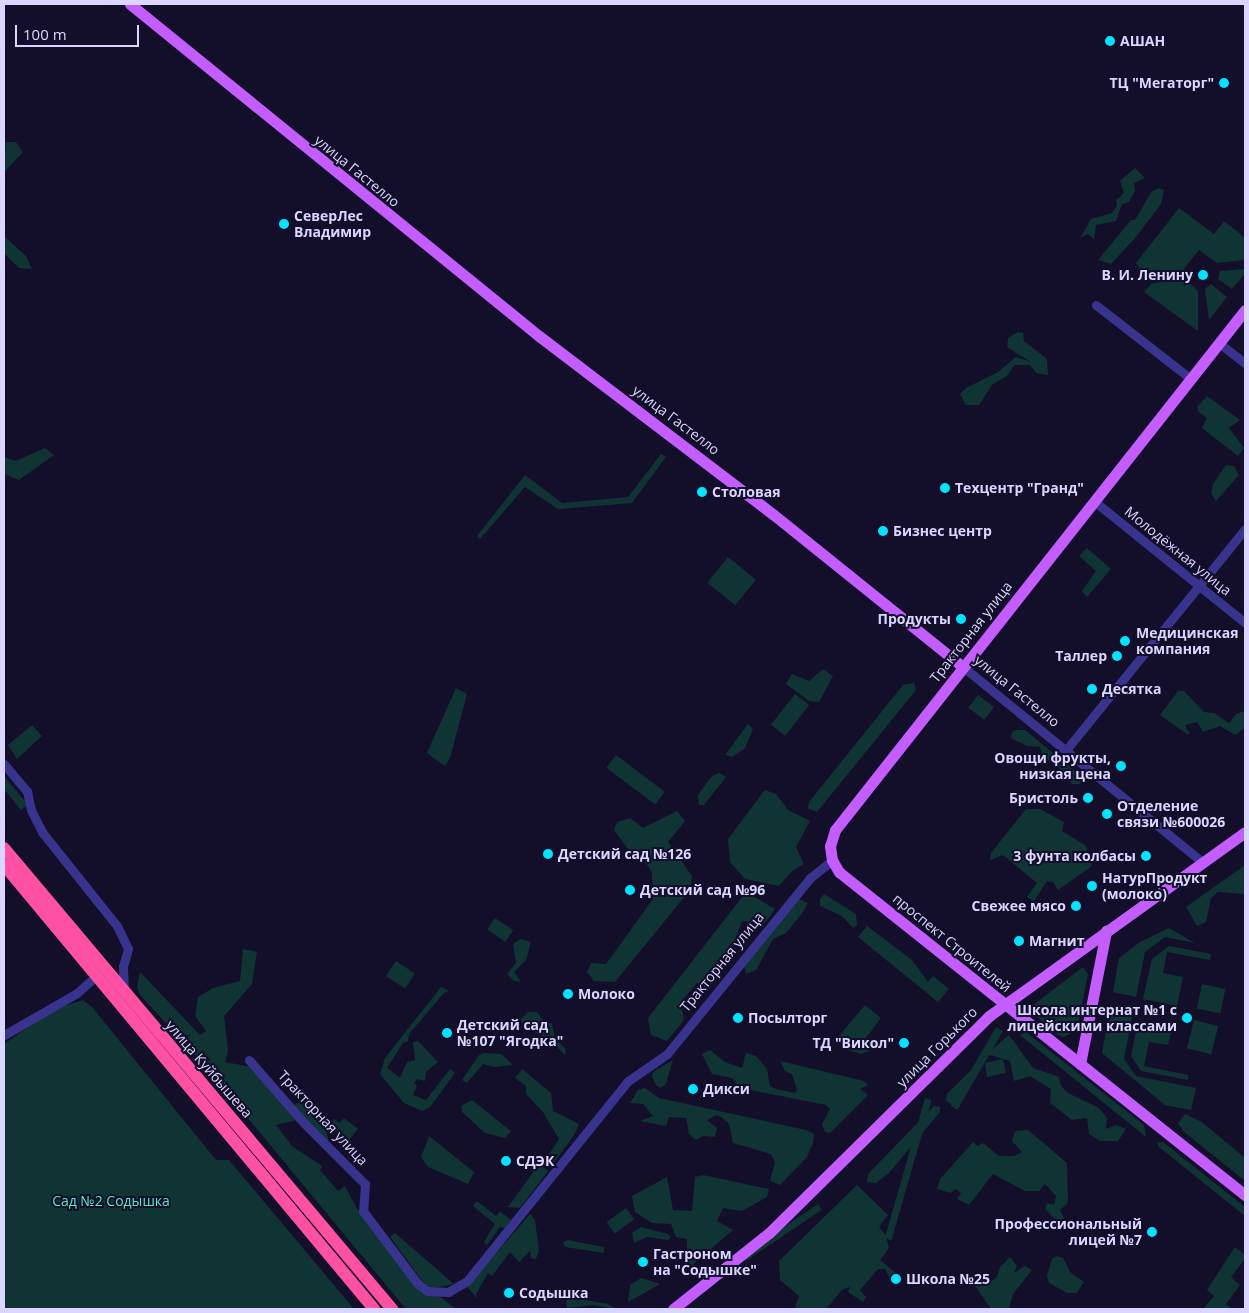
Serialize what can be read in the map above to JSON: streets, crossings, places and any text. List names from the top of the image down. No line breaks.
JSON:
{"streets":{"highway":["улица Куйбышева"],"main road":["улица Гастелло","Тракторная улица","проспект Строителей","улица Горького"],"street":["Молодёжная улица"]},"crossings":[["улица Гастелло","Тракторная улица"],["улица Гастелло","улица Горького"],["Молодёжная улица","Тракторная улица"],["Тракторная улица","проспект Строителей"],["проспект Строителей","улица Горького"]],"parks":["Сад №2 Содышка"],"places":["АШАН","ТЦ \"Мегаторг\"","СеверЛес Владимир","В. И. Ленину","Техцентр \"Гранд\"","Столовая","Бизнес центр","Продукты","Медицинская компания","Таллер","Десятка","Овощи фрукты, низкая цена","Бристоль","Отделение связи №600026","Детский сад №126","3 фунта колбасы","НатурПродукт (молоко)","Детский сад №96","Свежее мясо","Магнит","Молоко","Посылторг","Школа интернат №1 с лицейскими классами","Детский сад №107 \"Ягодка\"","ТД \"Викол\"","Дикси","СДЭК","Профессиональный лицей №7","Гастроном на \"Содышке\"","Школа №25","Содышка"],"scale_bar":"100 m"}
